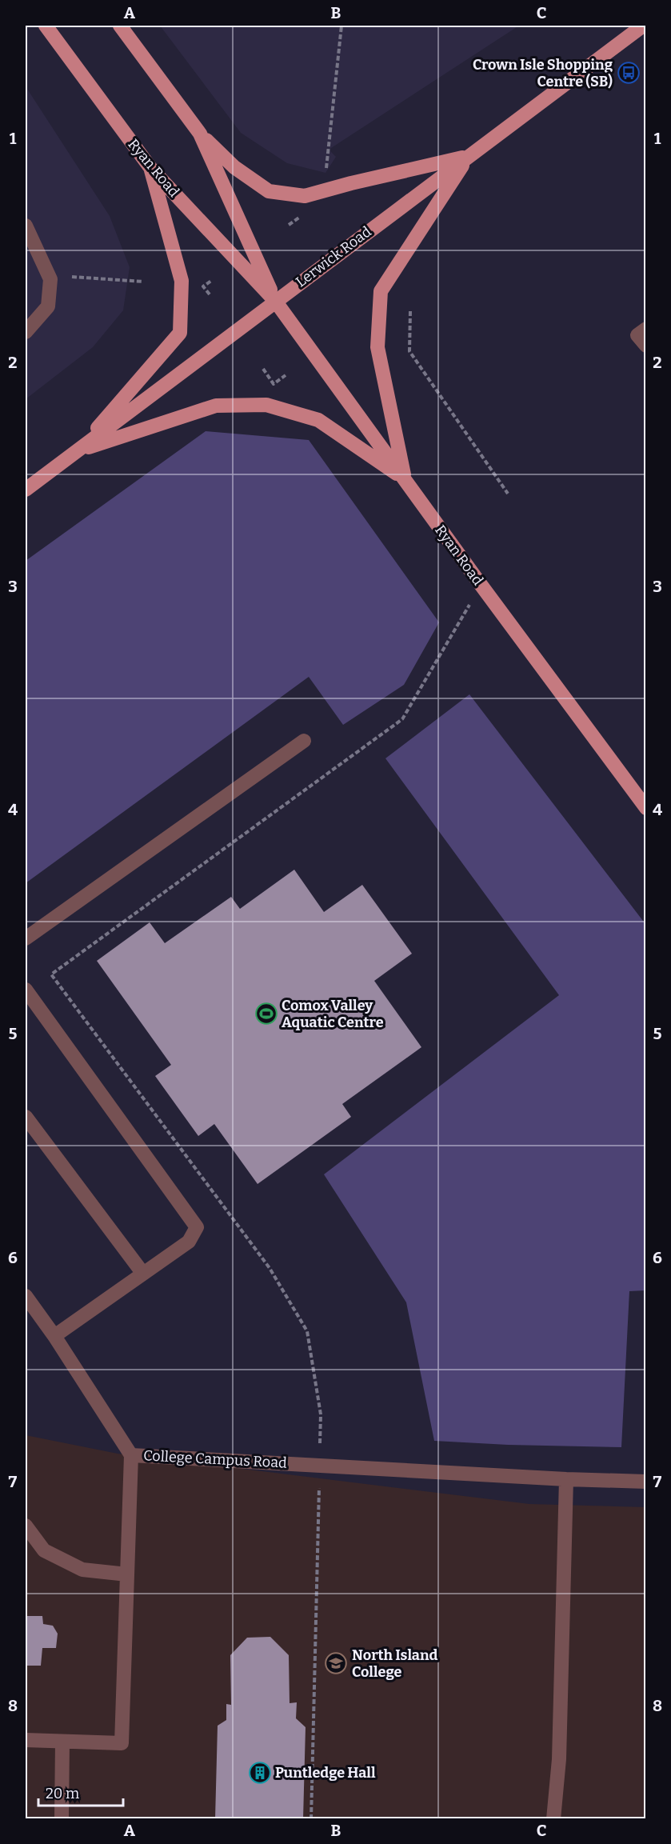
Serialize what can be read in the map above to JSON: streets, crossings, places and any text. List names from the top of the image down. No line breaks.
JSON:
{"streets":{"main road":["Ryan Road","Lerwick Road"],"street":["College Campus Road"]},"crossings":[["Ryan Road","Lerwick Road"]],"places":{"bus stop":["Crown Isle Shopping Centre (SB)"],"sports":["Comox Valley Aquatic Centre"],"school or university":["North Island College"],"building":["Puntledge Hall"]},"scale_bar":"20 m","grid":{"columns":["A","B","C"],"rows":["1","2","3","4","5","6","7","8"]}}
